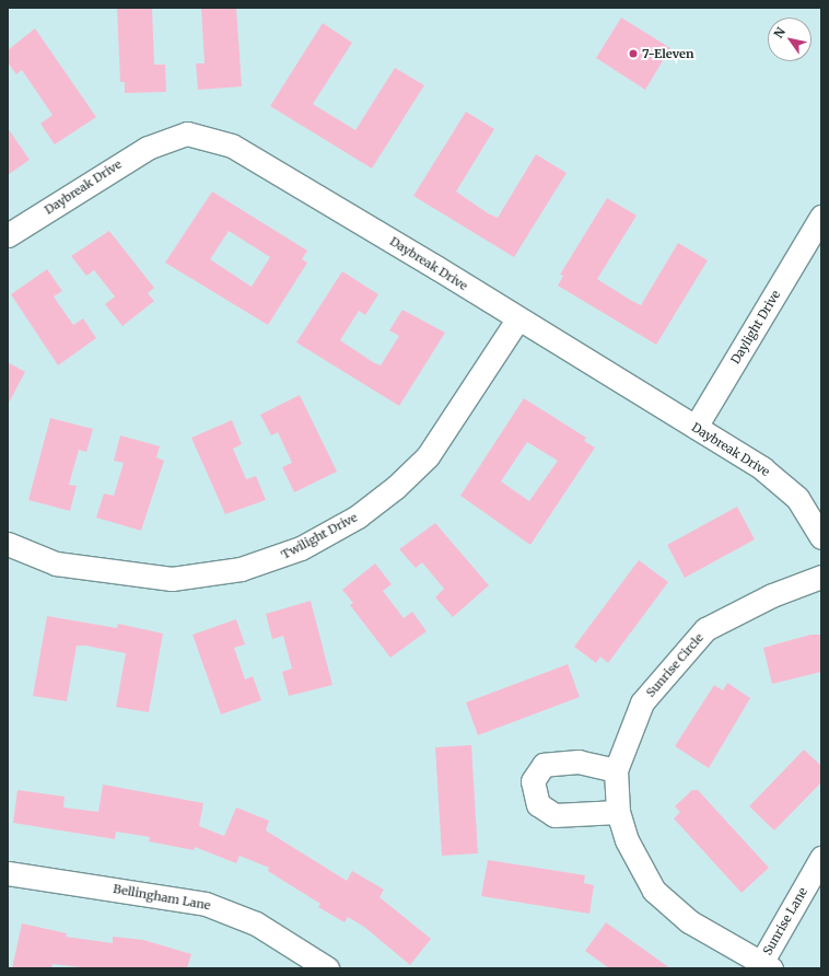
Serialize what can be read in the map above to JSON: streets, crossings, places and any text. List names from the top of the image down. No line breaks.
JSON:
{"streets":{"street":["Daybreak Drive","Daylight Drive","Twilight Drive","Sunrise Circle","Bellingham Lane","Sunrise Lane"]},"crossings":[["Daybreak Drive","Daylight Drive"],["Daybreak Drive","Twilight Drive"],["Sunrise Circle","Sunrise Lane"]],"places":["7-Eleven"],"north":"top left"}
